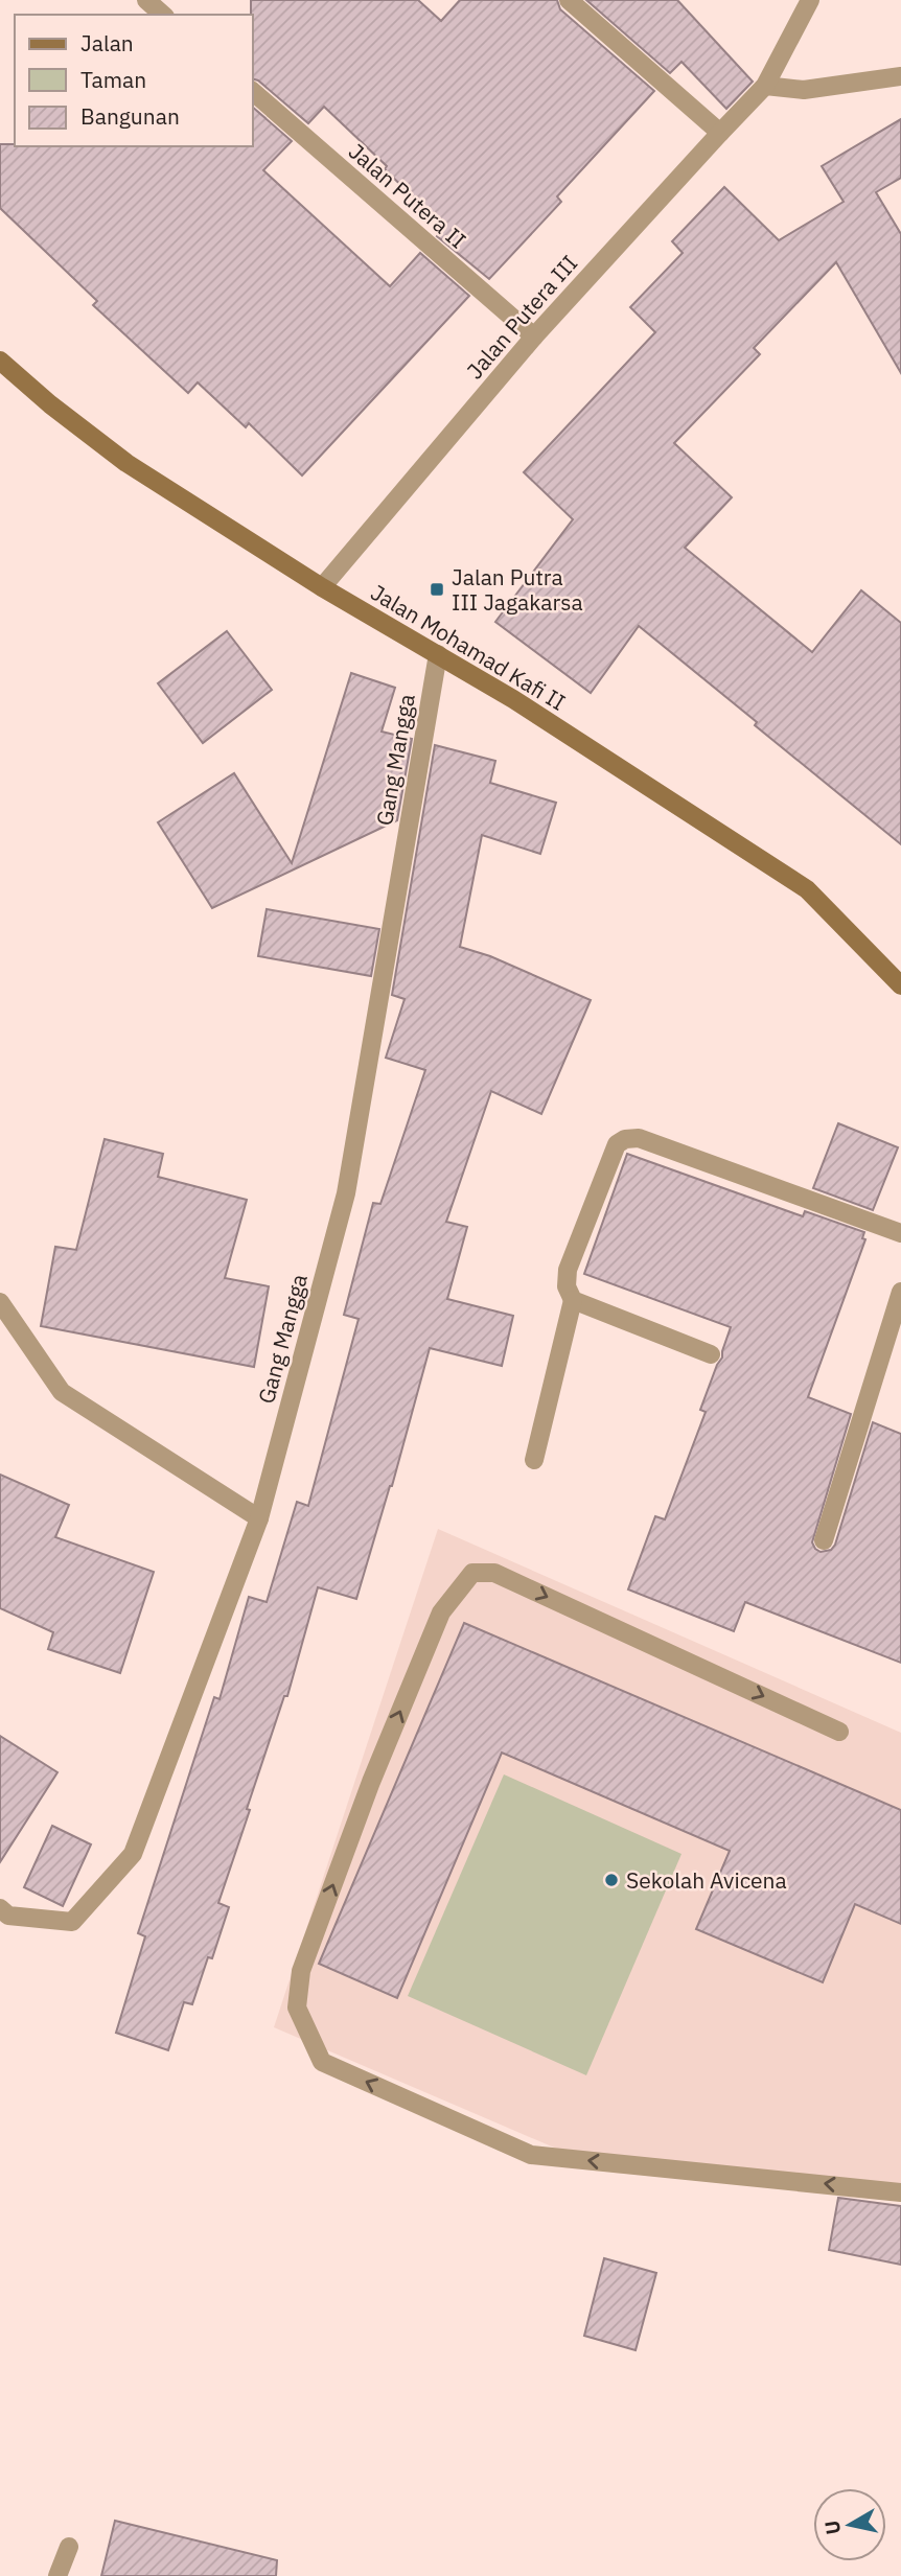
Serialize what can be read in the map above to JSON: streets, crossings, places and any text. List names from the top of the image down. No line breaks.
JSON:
{"streets":{"main road":["Jalan Mohamad Kafi II"],"street":["Jalan Putera II","Jalan Putera III","Gang Mangga"]},"crossings":[["Jalan Putera II","Jalan Putera III"],["Jalan Putera III","Jalan Mohamad Kafi II"],["Jalan Mohamad Kafi II","Gang Mangga"]],"places":{"transit":["Jalan Putra III Jagakarsa"],"other":["Sekolah Avicena"]},"legend":["Jalan","Taman","Bangunan"],"north":"left"}
